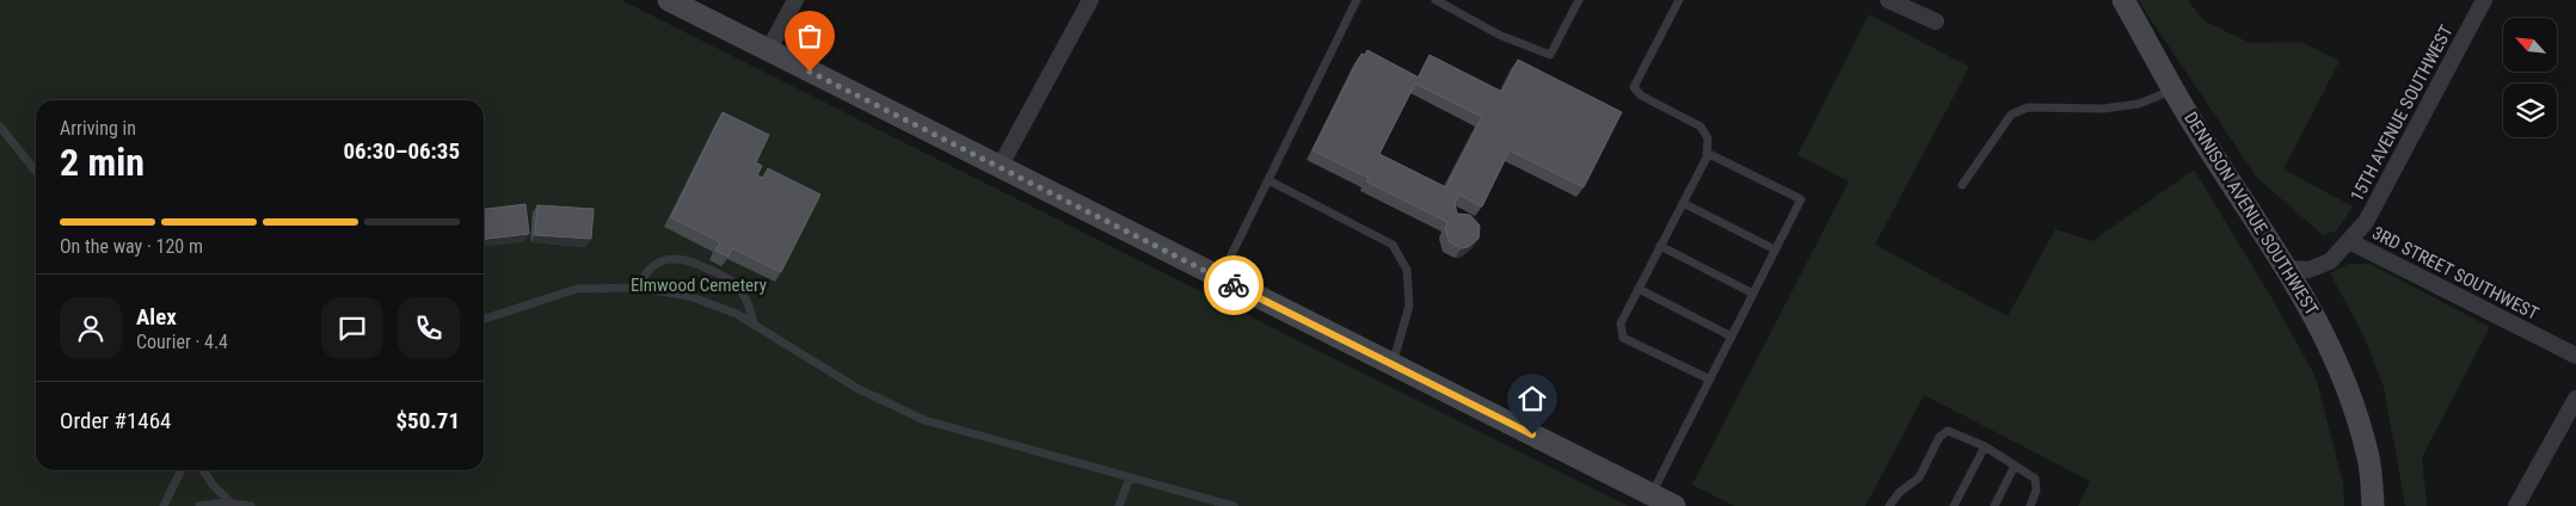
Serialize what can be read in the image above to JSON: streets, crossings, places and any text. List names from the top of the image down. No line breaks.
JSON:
{"streets":{"main road":["DENNISON AVENUE SOUTHWEST"],"street":["15TH AVENUE SOUTHWEST","3RD STREET SOUTHWEST"]},"crossings":[["15TH AVENUE SOUTHWEST","3RD STREET SOUTHWEST"],["DENNISON AVENUE SOUTHWEST","3RD STREET SOUTHWEST"]],"parks":["Elmwood Cemetery"],"north":"top left","page":{"heading":["2 min","Arriving in","06:30–06:35"],"panel":["Alex","Courier · 4.4","Order #1464","$50.71"],"bar":"On the way · 120 m"}}
